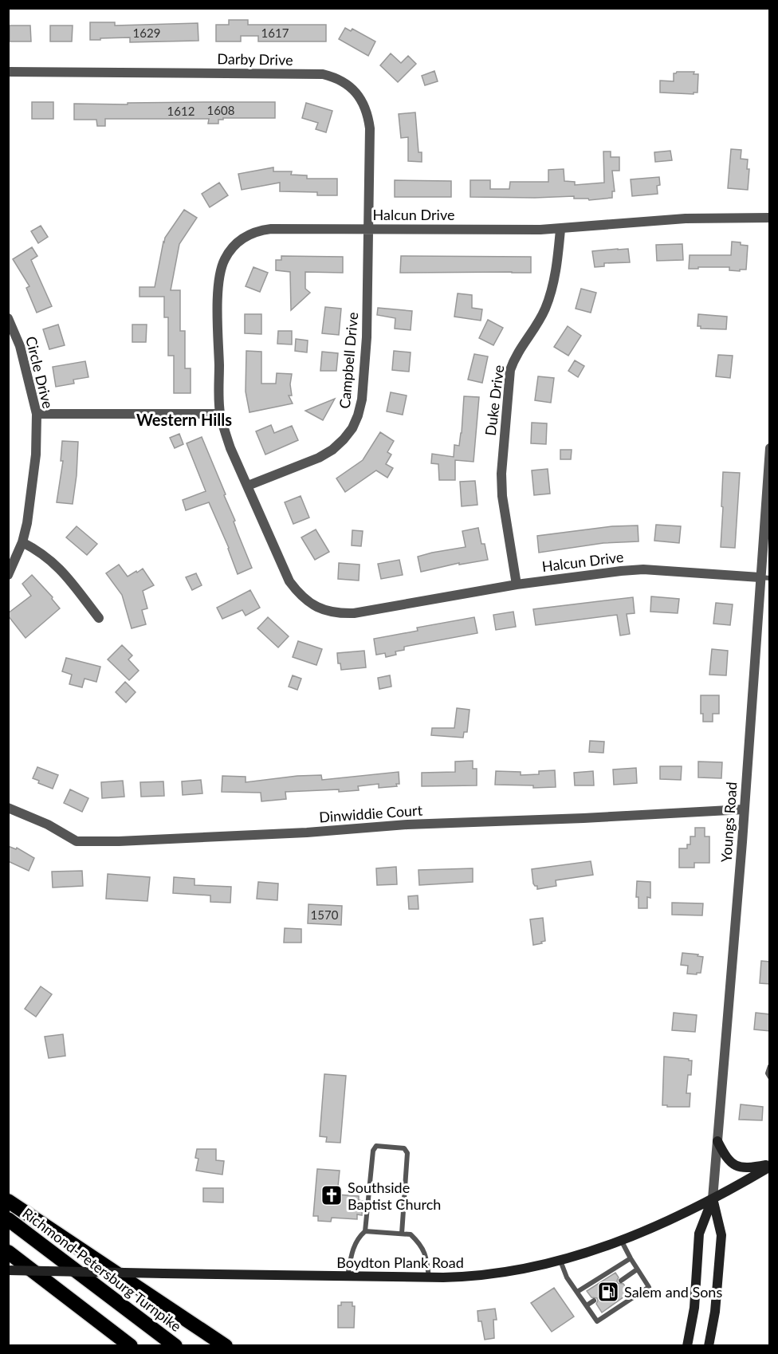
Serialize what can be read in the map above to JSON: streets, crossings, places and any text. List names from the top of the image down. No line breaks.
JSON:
{"streets":{"highway":["Richmond-Petersburg Turnpike"],"main road":["Boydton Plank Road"],"street":["Darby Drive","Halcun Drive","Campbell Drive","Circle Drive","Duke Drive","Dinwiddie Court","Youngs Road"]},"crossings":[["Darby Drive","Halcun Drive"],["Darby Drive","Campbell Drive"],["Halcun Drive","Campbell Drive"],["Halcun Drive","Duke Drive"],["Halcun Drive","Youngs Road"],["Dinwiddie Court","Youngs Road"],["Youngs Road","Boydton Plank Road"]],"districts":["Western Hills"],"places":{"church":["Southside Baptist Church"],"fuel station":["Salem and Sons"]},"house_numbers":["1629","1617","1608","1612","1570"]}
